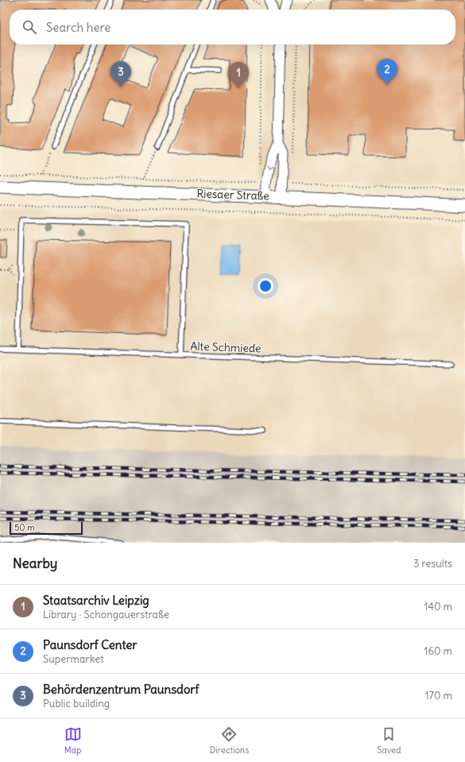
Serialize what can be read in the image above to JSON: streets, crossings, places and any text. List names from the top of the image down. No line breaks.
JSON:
{"streets":{"main road":["Riesaer Straße"],"lane":["Alte Schmiede"]},"scale_bar":"50 m","page":{"search":"Search here","pins":["2","3","1"],"scale":"50 m","heading":["Nearby","3 results"],"list":[{"mark":"1","name":"Staatsarchiv Leipzig","note":"Library · Schongauerstraße","value":"140 m"},{"mark":"2","name":"Paunsdorf Center","note":"Supermarket","value":"160 m"},{"mark":"3","name":"Behördenzentrum Paunsdorf","note":"Public building","value":"170 m"}],"nav":["Map","Directions","Saved"]}}
